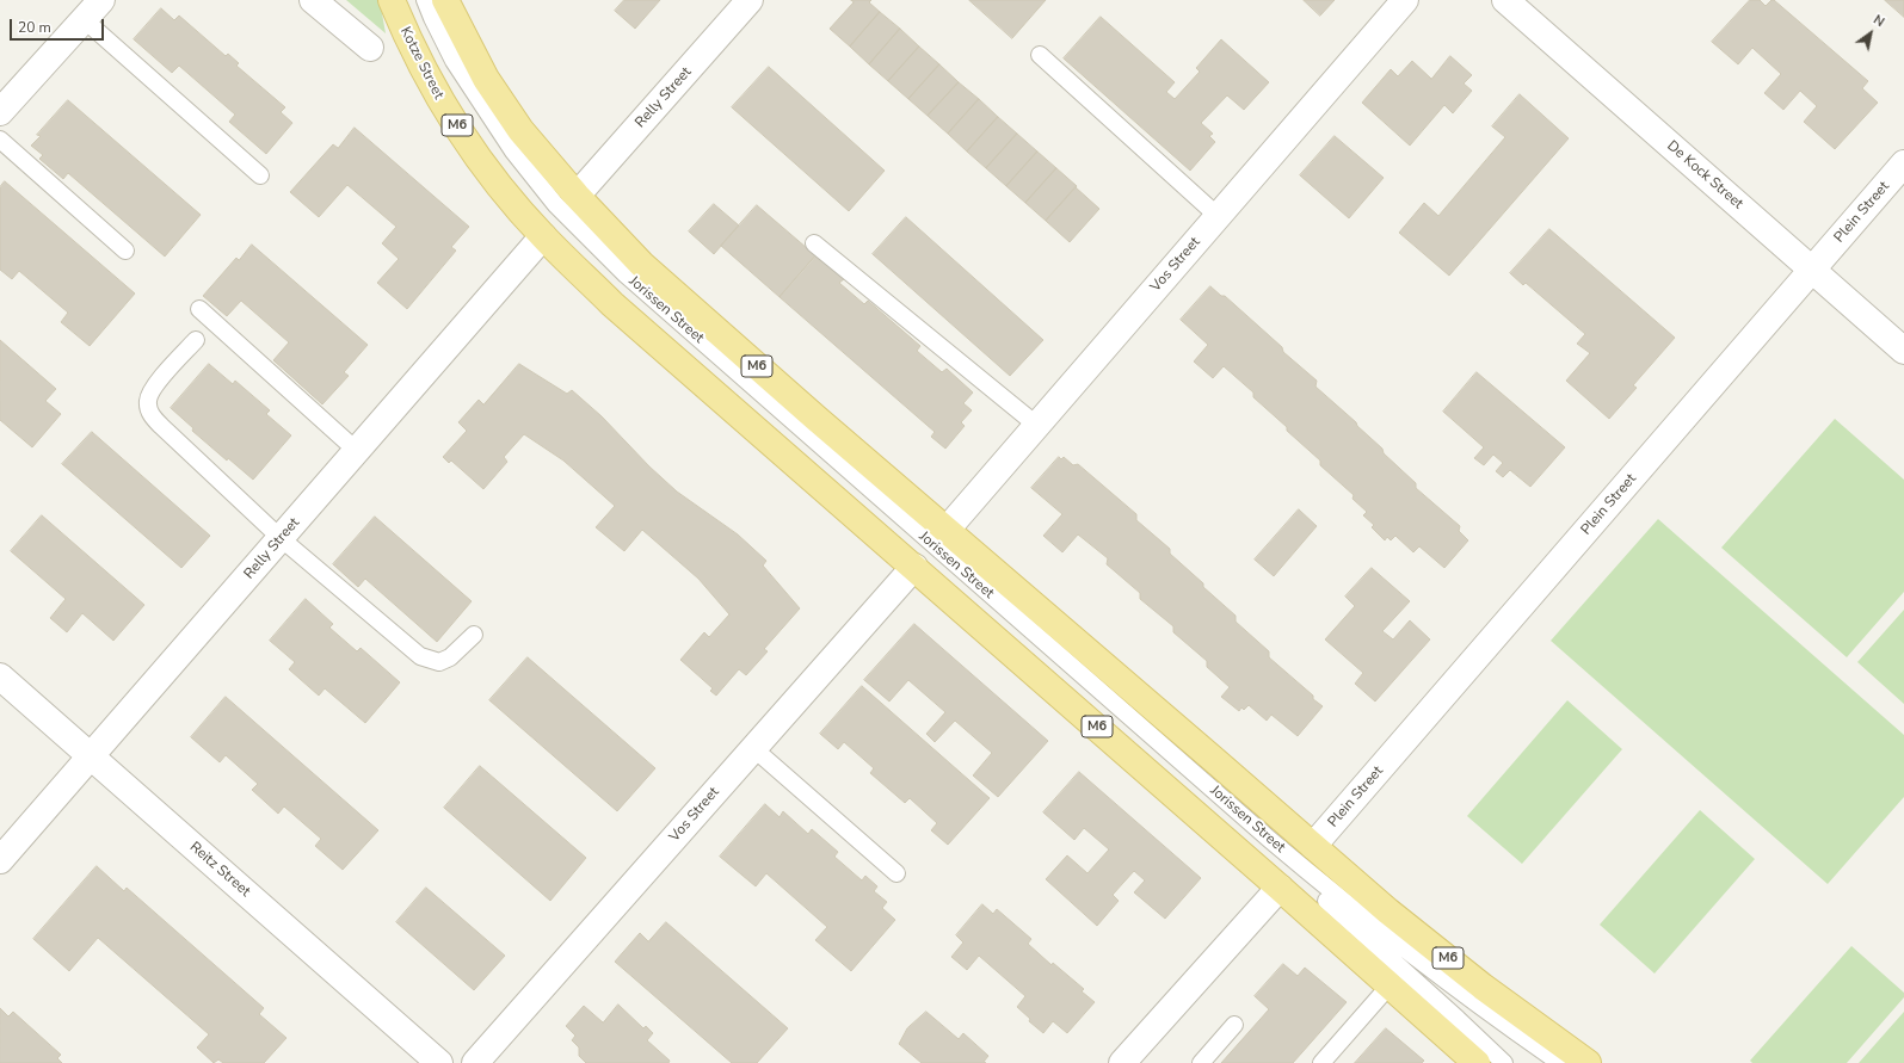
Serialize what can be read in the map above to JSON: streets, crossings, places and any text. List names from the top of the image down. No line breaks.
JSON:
{"streets":{"main road":["Kotze Street","M6","Jorissen Street"],"street":["Relly Street","De Kock Street","Plein Street","Vos Street","Reitz Street"]},"crossings":[["Kotze Street","Relly Street"],["Kotze Street","Jorissen Street"],["Relly Street","M6"],["Relly Street","Jorissen Street"],["Relly Street","Reitz Street"],["M6","Jorissen Street"],["De Kock Street","Plein Street"],["Plein Street","Jorissen Street"],["Vos Street","Jorissen Street"]],"scale_bar":"20 m","north":"top right"}
